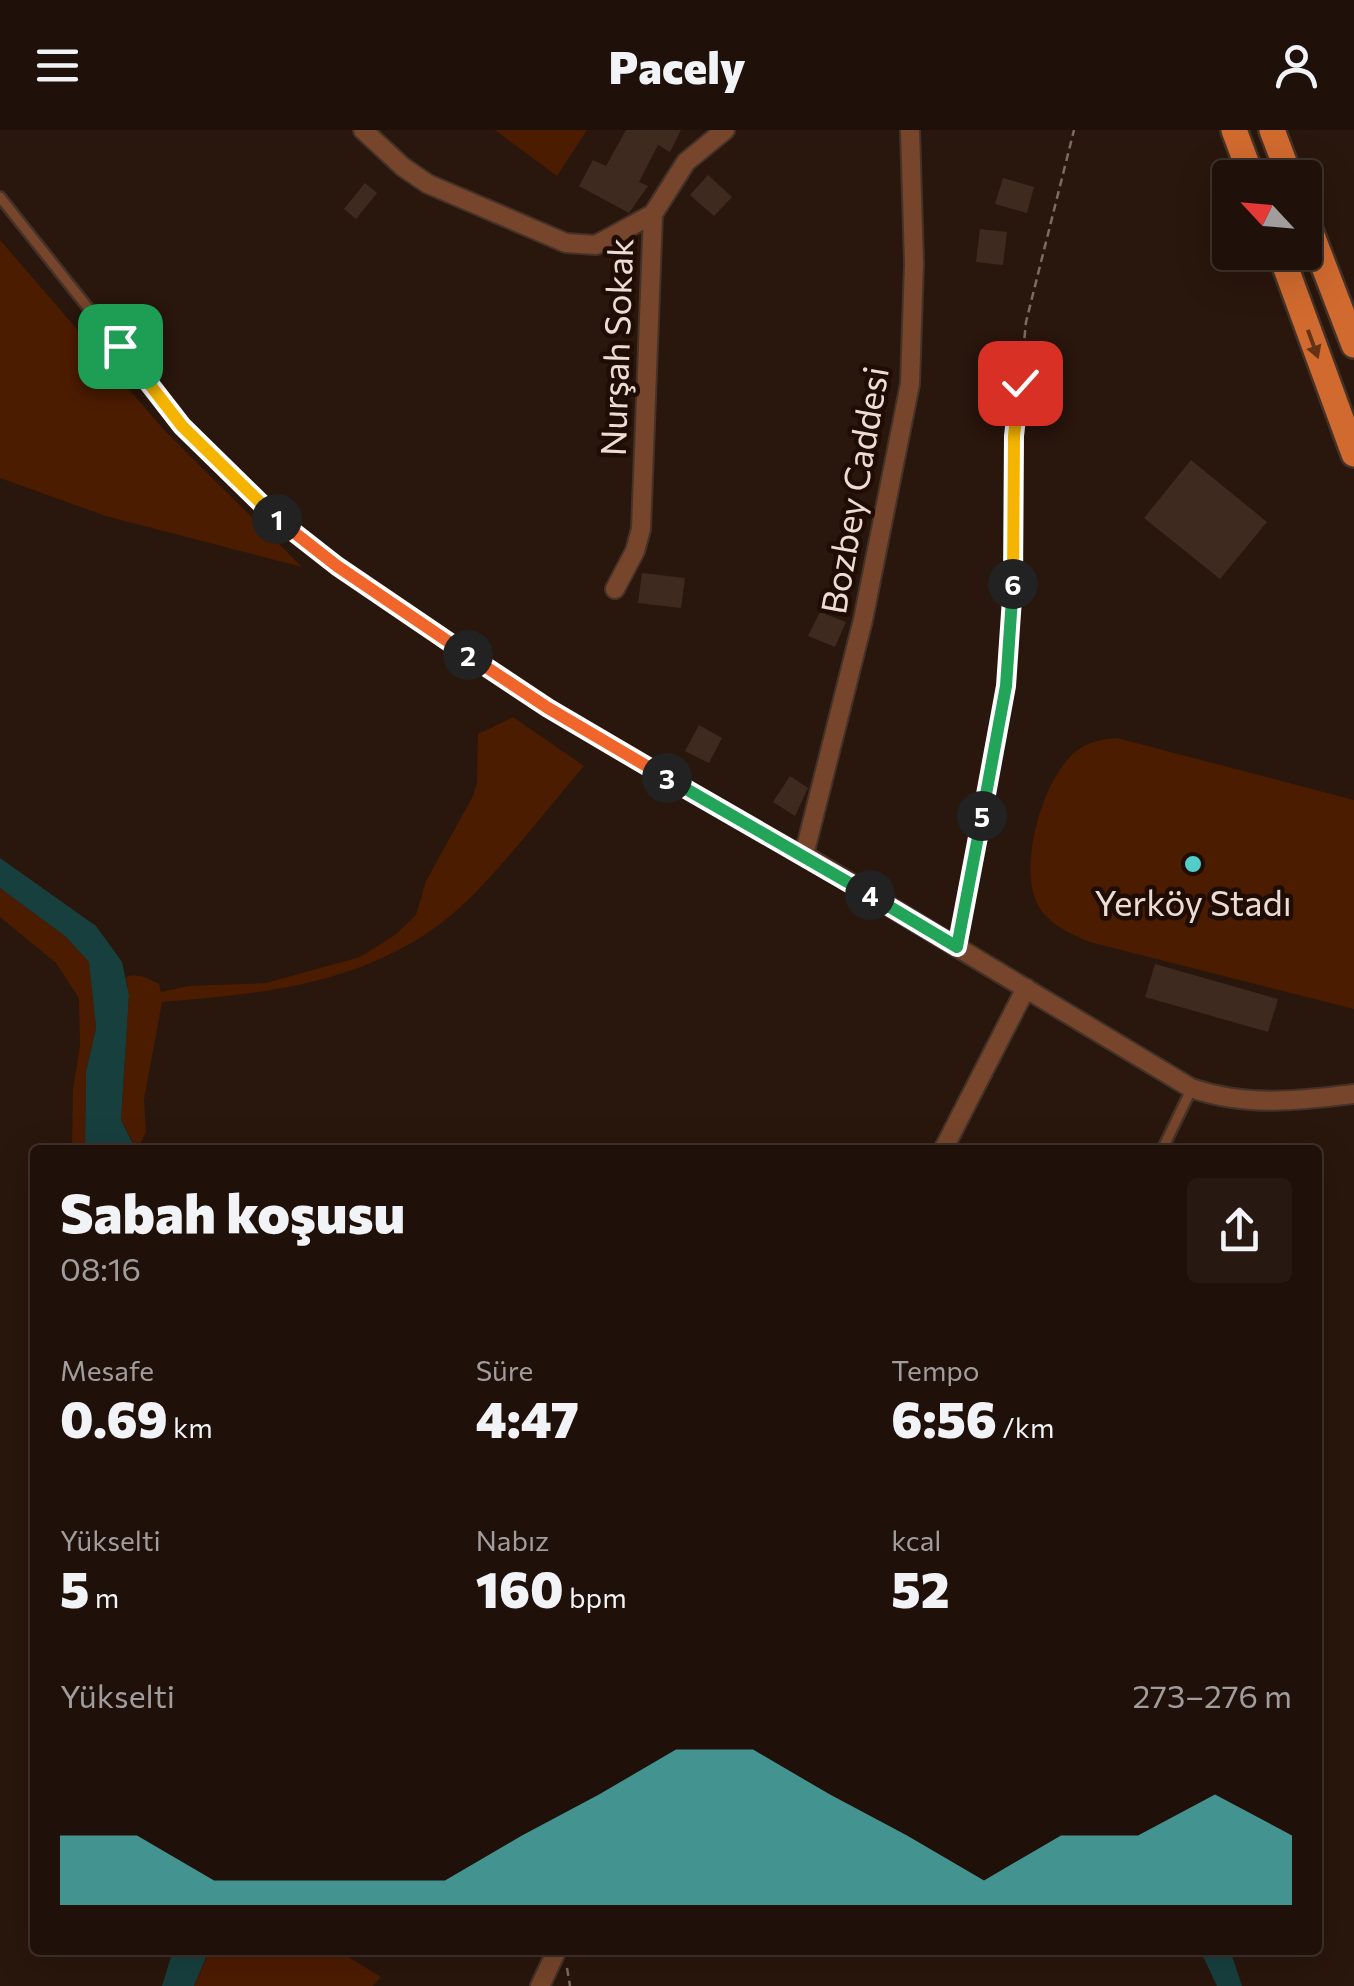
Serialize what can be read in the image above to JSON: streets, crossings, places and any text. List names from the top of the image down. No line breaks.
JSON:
{"streets":{"street":["Nurşah Sokak","Bozbey Caddesi"]},"places":["Yerköy Stadı"],"north":"top left","page":{"header":"Pacely","pins":["1","6","2","3","5","4"],"heading":["Sabah koşusu","08:16"],"stats":[["Mesafe","0.69 km"],["Süre","4:47"],["Tempo","6:56 /km"],["Yükselti","5 m"],["Nabız","160 bpm"],["kcal","52"]],"chart":["Yükselti","273–276 m"]}}
